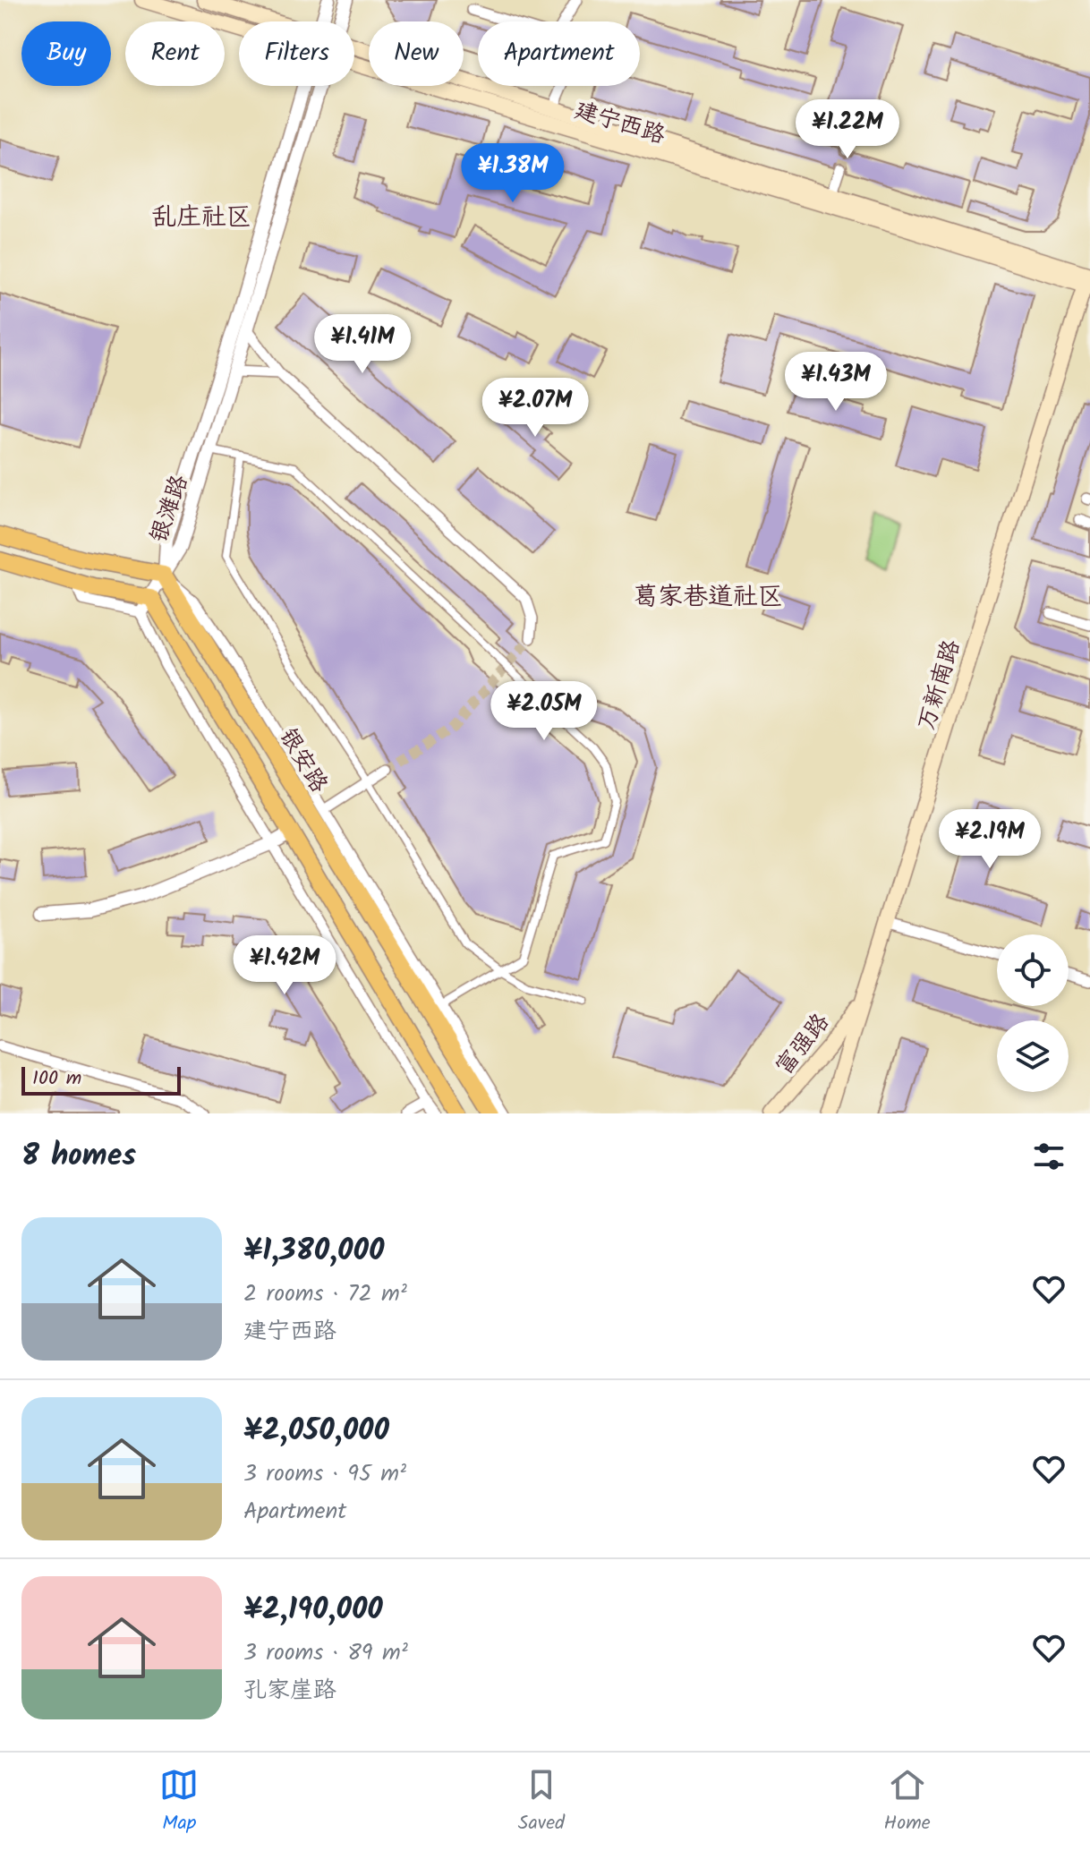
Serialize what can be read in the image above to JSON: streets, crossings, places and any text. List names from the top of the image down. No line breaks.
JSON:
{"streets":{"main road":["建宁西路","万新南路","银安路","富强路"],"street":["银滩路"]},"crossings":[["建宁西路","万新南路"],["银滩路","银安路"],["万新南路","富强路"]],"districts":["乱庄社区","葛家巷道社区"],"scale_bar":"100 m","page":{"chip":["Buy","Rent","Filters","New","Apartment"],"price":["¥1.22M","¥1.38M","¥1.41M","¥1.43M","¥2.07M","¥2.05M","¥2.19M","¥1.42M"],"scale":"100 m","heading":"8 homes","list":[{"name":"¥1,380,000","note":"2 rooms · 72 m² · 建宁西路"},{"name":"¥2,050,000","note":"3 rooms · 95 m² · Apartment"},{"name":"¥2,190,000","note":"3 rooms · 89 m² · 孔家崖路"}],"tabs":["Map","Saved","Home"]}}
